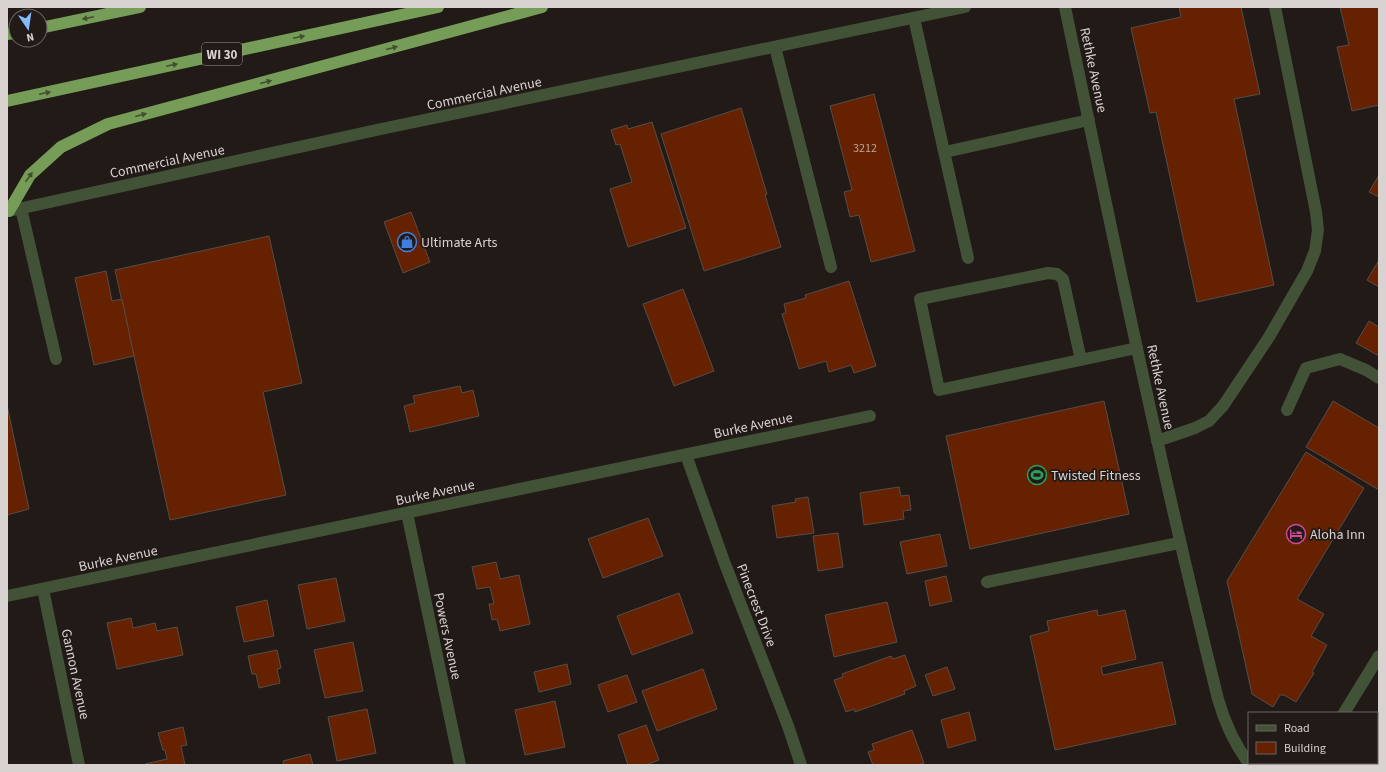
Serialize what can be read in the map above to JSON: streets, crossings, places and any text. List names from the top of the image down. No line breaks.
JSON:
{"streets":{"highway":["WI 30"],"street":["Rethke Avenue","Commercial Avenue","Burke Avenue","Pinecrest Drive","Powers Avenue","Gannon Avenue"]},"crossings":[["Burke Avenue","Pinecrest Drive"],["Burke Avenue","Powers Avenue"],["Burke Avenue","Gannon Avenue"]],"places":{"shop":["Ultimate Arts"],"sports":["Twisted Fitness"],"hotel":["Aloha Inn"]},"house_numbers":["3212"],"legend":["Road","Building"],"north":"bottom"}
